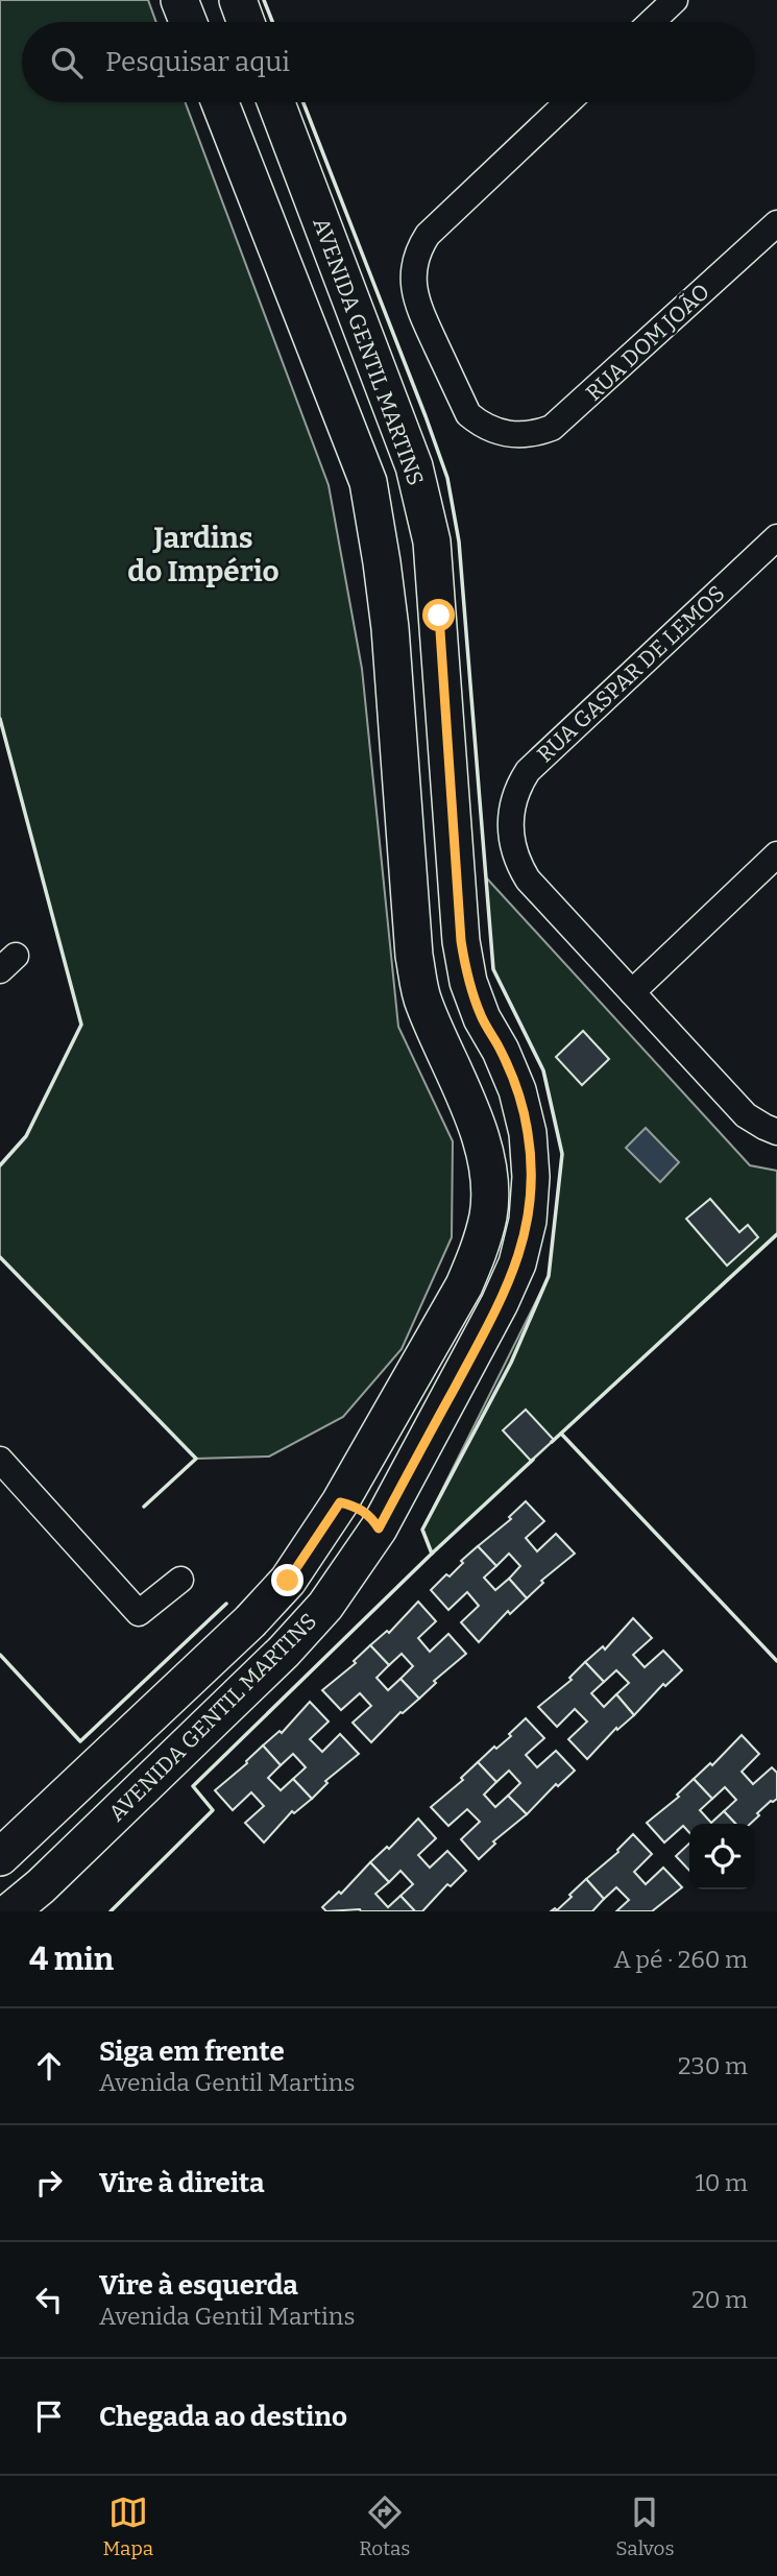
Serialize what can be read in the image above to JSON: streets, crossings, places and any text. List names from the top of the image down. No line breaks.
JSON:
{"streets":{"main road":["AVENIDA GENTIL MARTINS"],"street":["RUA DOM JOÃO","RUA GASPAR DE LEMOS"]},"districts":["Jardins do Império"],"page":{"search":"Pesquisar aqui","heading":["4 min","A pé · 260 m"],"list":[["Siga em frente","Avenida Gentil Martins","230 m"],["Vire à direita","10 m"],["Vire à esquerda","Avenida Gentil Martins","20 m"],"Chegada ao destino"],"nav":["Mapa","Rotas","Salvos"]}}
